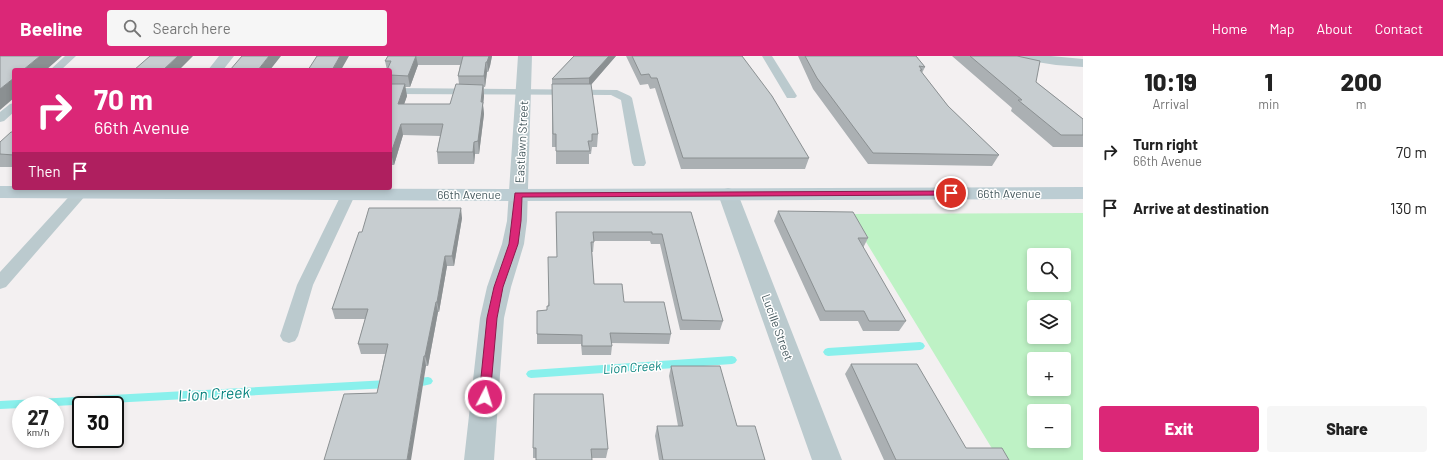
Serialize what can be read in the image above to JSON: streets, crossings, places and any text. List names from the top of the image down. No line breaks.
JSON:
{"streets":{"street":["Eastlawn Street","66th Avenue","Lucille Street"]},"crossings":[["Eastlawn Street","66th Avenue"],["66th Avenue","Lucille Street"]],"water":["Lion Creek"],"page":{"header":"Beeline","search":"Search here","nav":["Home","Map","About","Contact"],"eta":["10:19","Arrival","1","min","200","m"],"turn":["70 m","66th Avenue"],"list":[{"name":"Turn right","note":"66th Avenue","value":"70 m"},{"name":"Arrive at destination","value":"130 m"}],"then":"Then","map_buttons":["+","−"],"speed":"27 km/h","limit":"30","buttons":["Exit","Share"]}}
